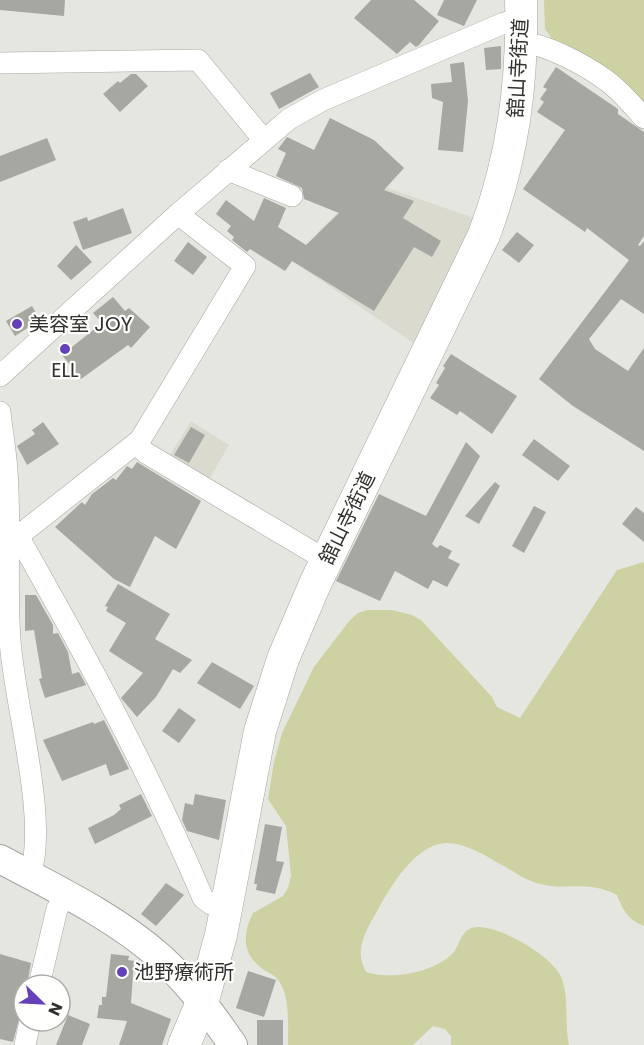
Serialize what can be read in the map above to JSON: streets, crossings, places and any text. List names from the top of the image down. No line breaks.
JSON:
{"streets":{"main road":["舘山寺街道"]},"places":["美容室 JOY","ELL","池野療術所"],"north":"bottom right"}
